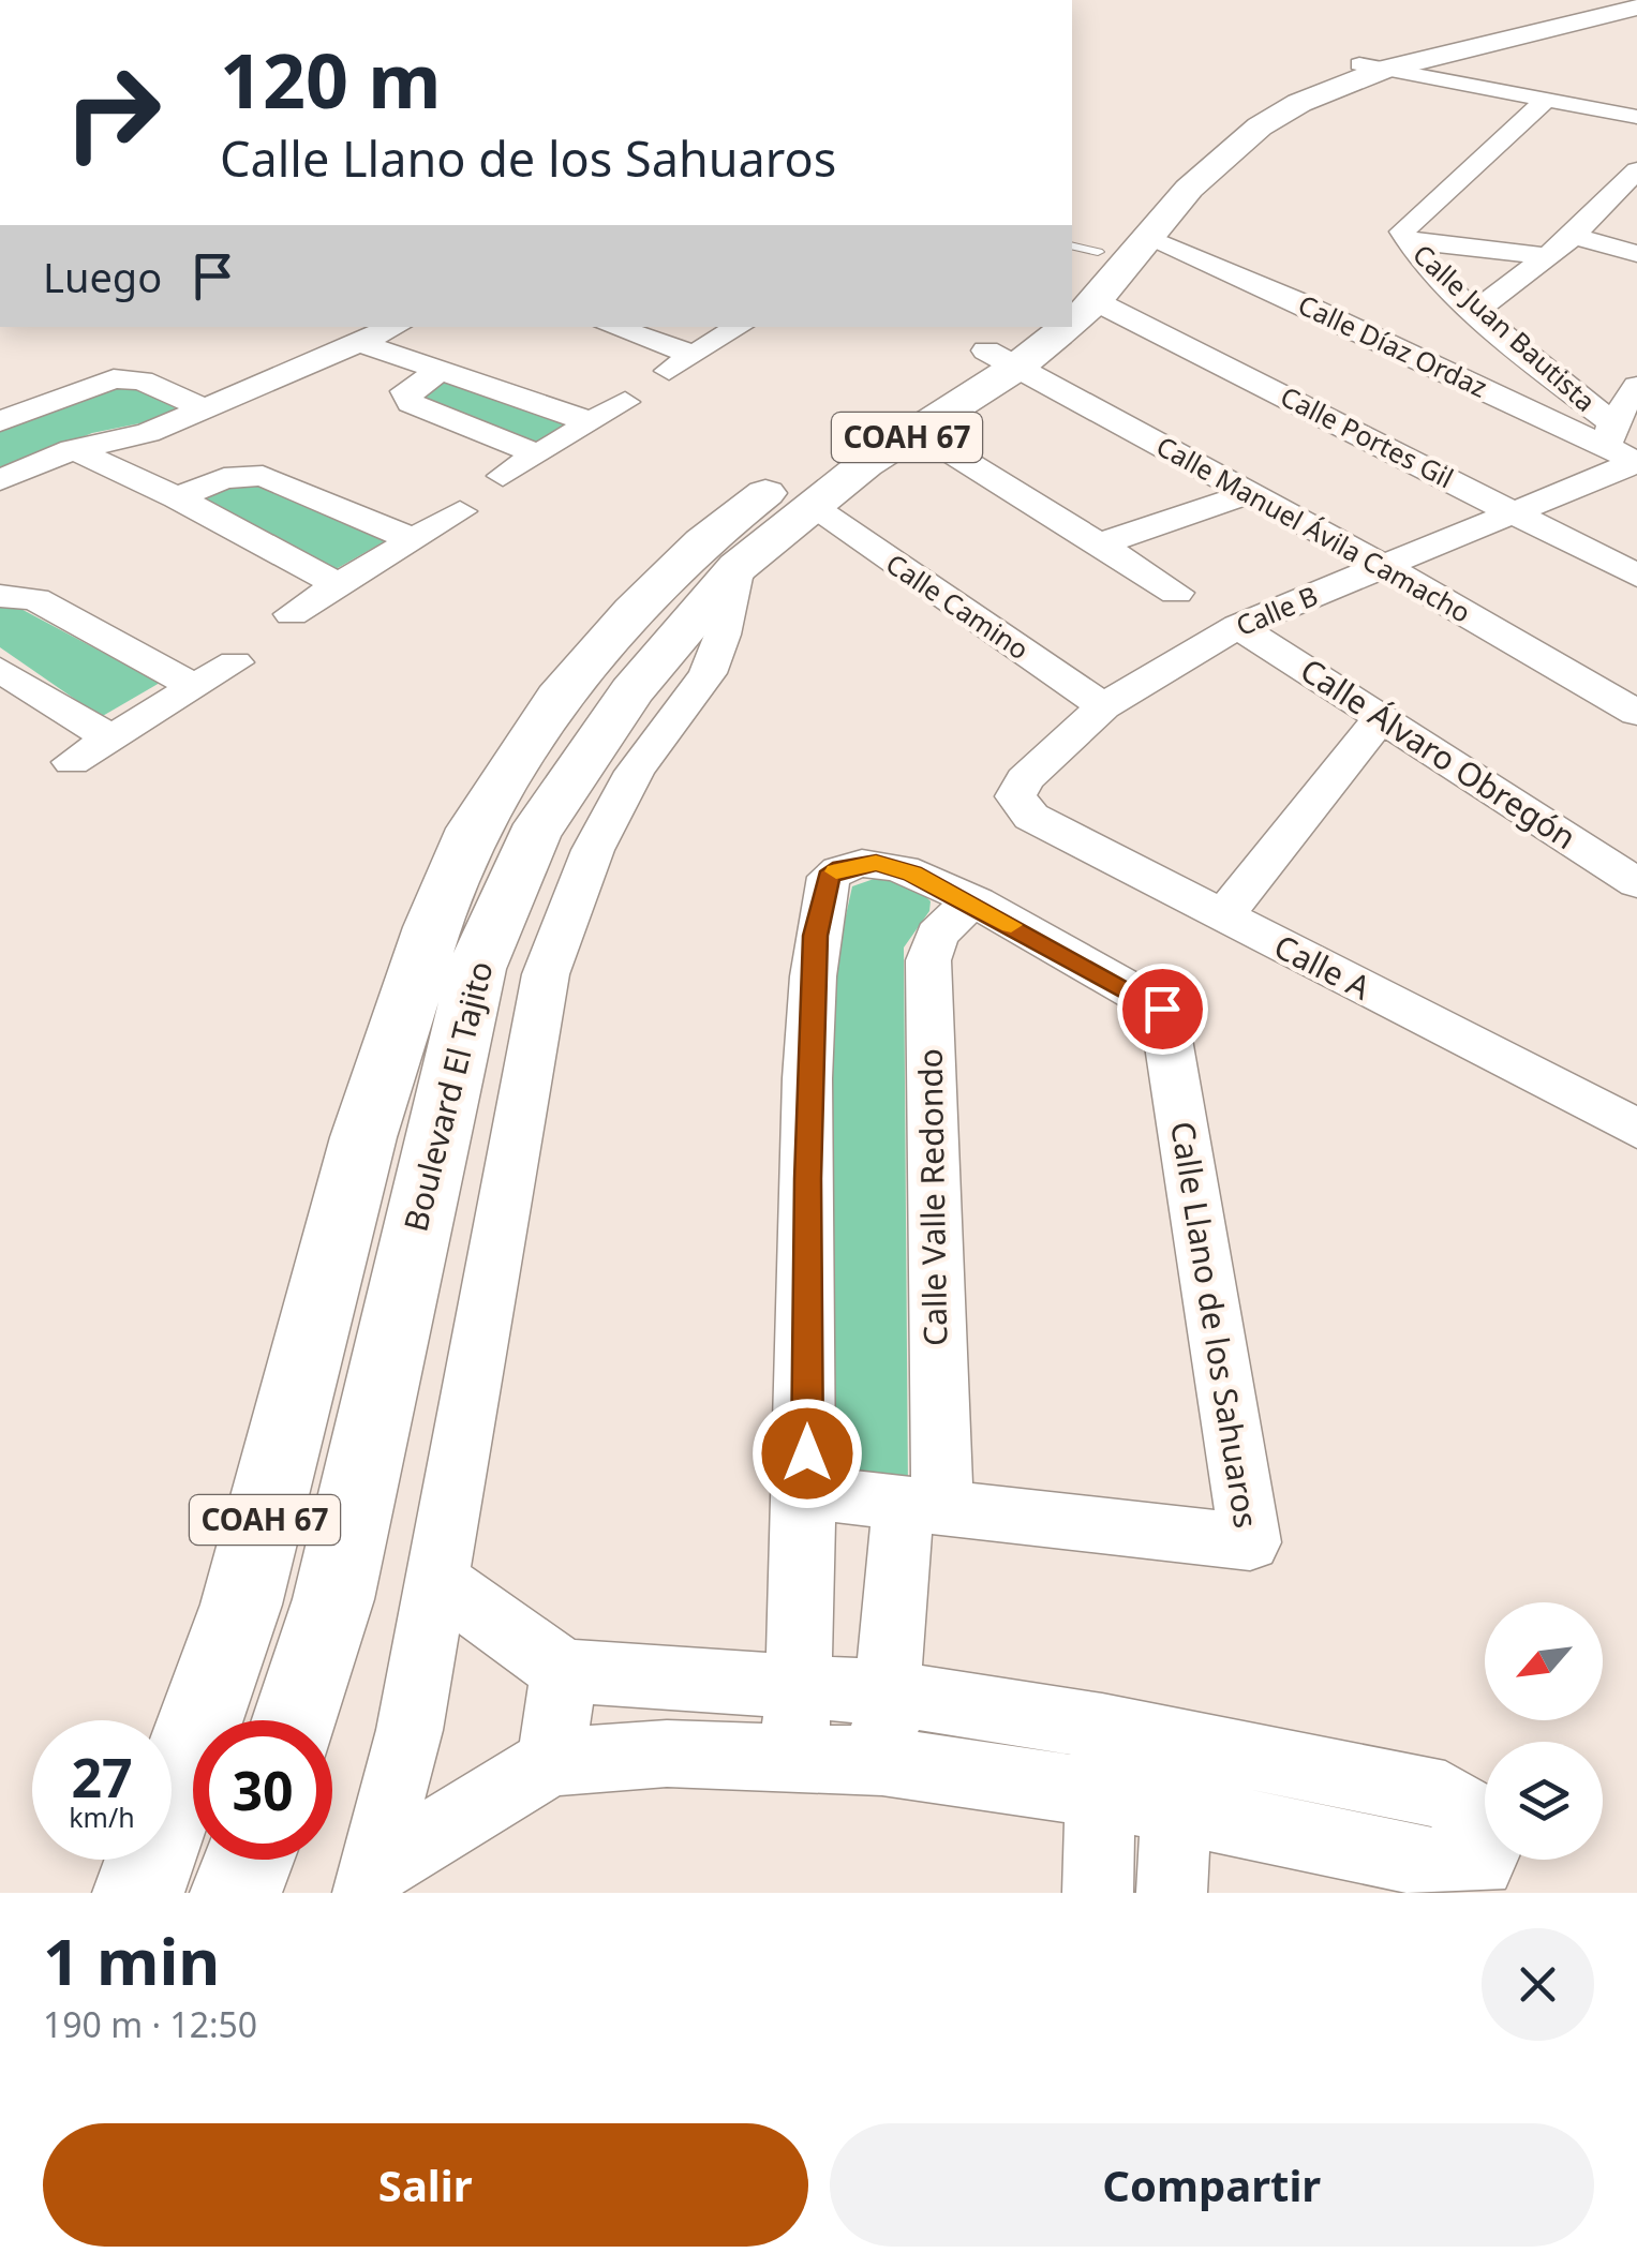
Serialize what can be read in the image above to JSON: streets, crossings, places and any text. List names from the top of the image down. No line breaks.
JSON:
{"streets":{"main road":["COAH 67","Boulevard El Tajito"],"street":["Calle Juan Bautista","Calle Díaz Ordaz","Calle Portes Gil","Calle Manuel Ávila Camacho","Calle Camino","Calle B","Calle Álvaro Obregón","Calle A","Calle Valle Redondo","Calle Llano de los Sahuaros"]},"crossings":[["Calle Juan Bautista","Calle Díaz Ordaz"],["Calle Juan Bautista","Calle B"],["Calle Díaz Ordaz","Calle B"],["Calle Díaz Ordaz","Boulevard El Tajito"],["Calle Portes Gil","Calle B"],["Calle Portes Gil","Boulevard El Tajito"],["Calle Manuel Ávila Camacho","Calle B"],["Calle Manuel Ávila Camacho","Boulevard El Tajito"],["Calle Camino","Calle B"],["Calle Camino","Boulevard El Tajito"],["Calle B","Calle Álvaro Obregón"],["Calle B","Calle A"],["Calle Valle Redondo","Calle Llano de los Sahuaros"]],"north":"bottom left","page":{"turn":["120 m","Calle Llano de los Sahuaros"],"then":"Luego","speed":"27 km/h","limit":"30","heading":["1 min","190 m · 12:50"],"buttons":["Salir","Compartir"]}}
